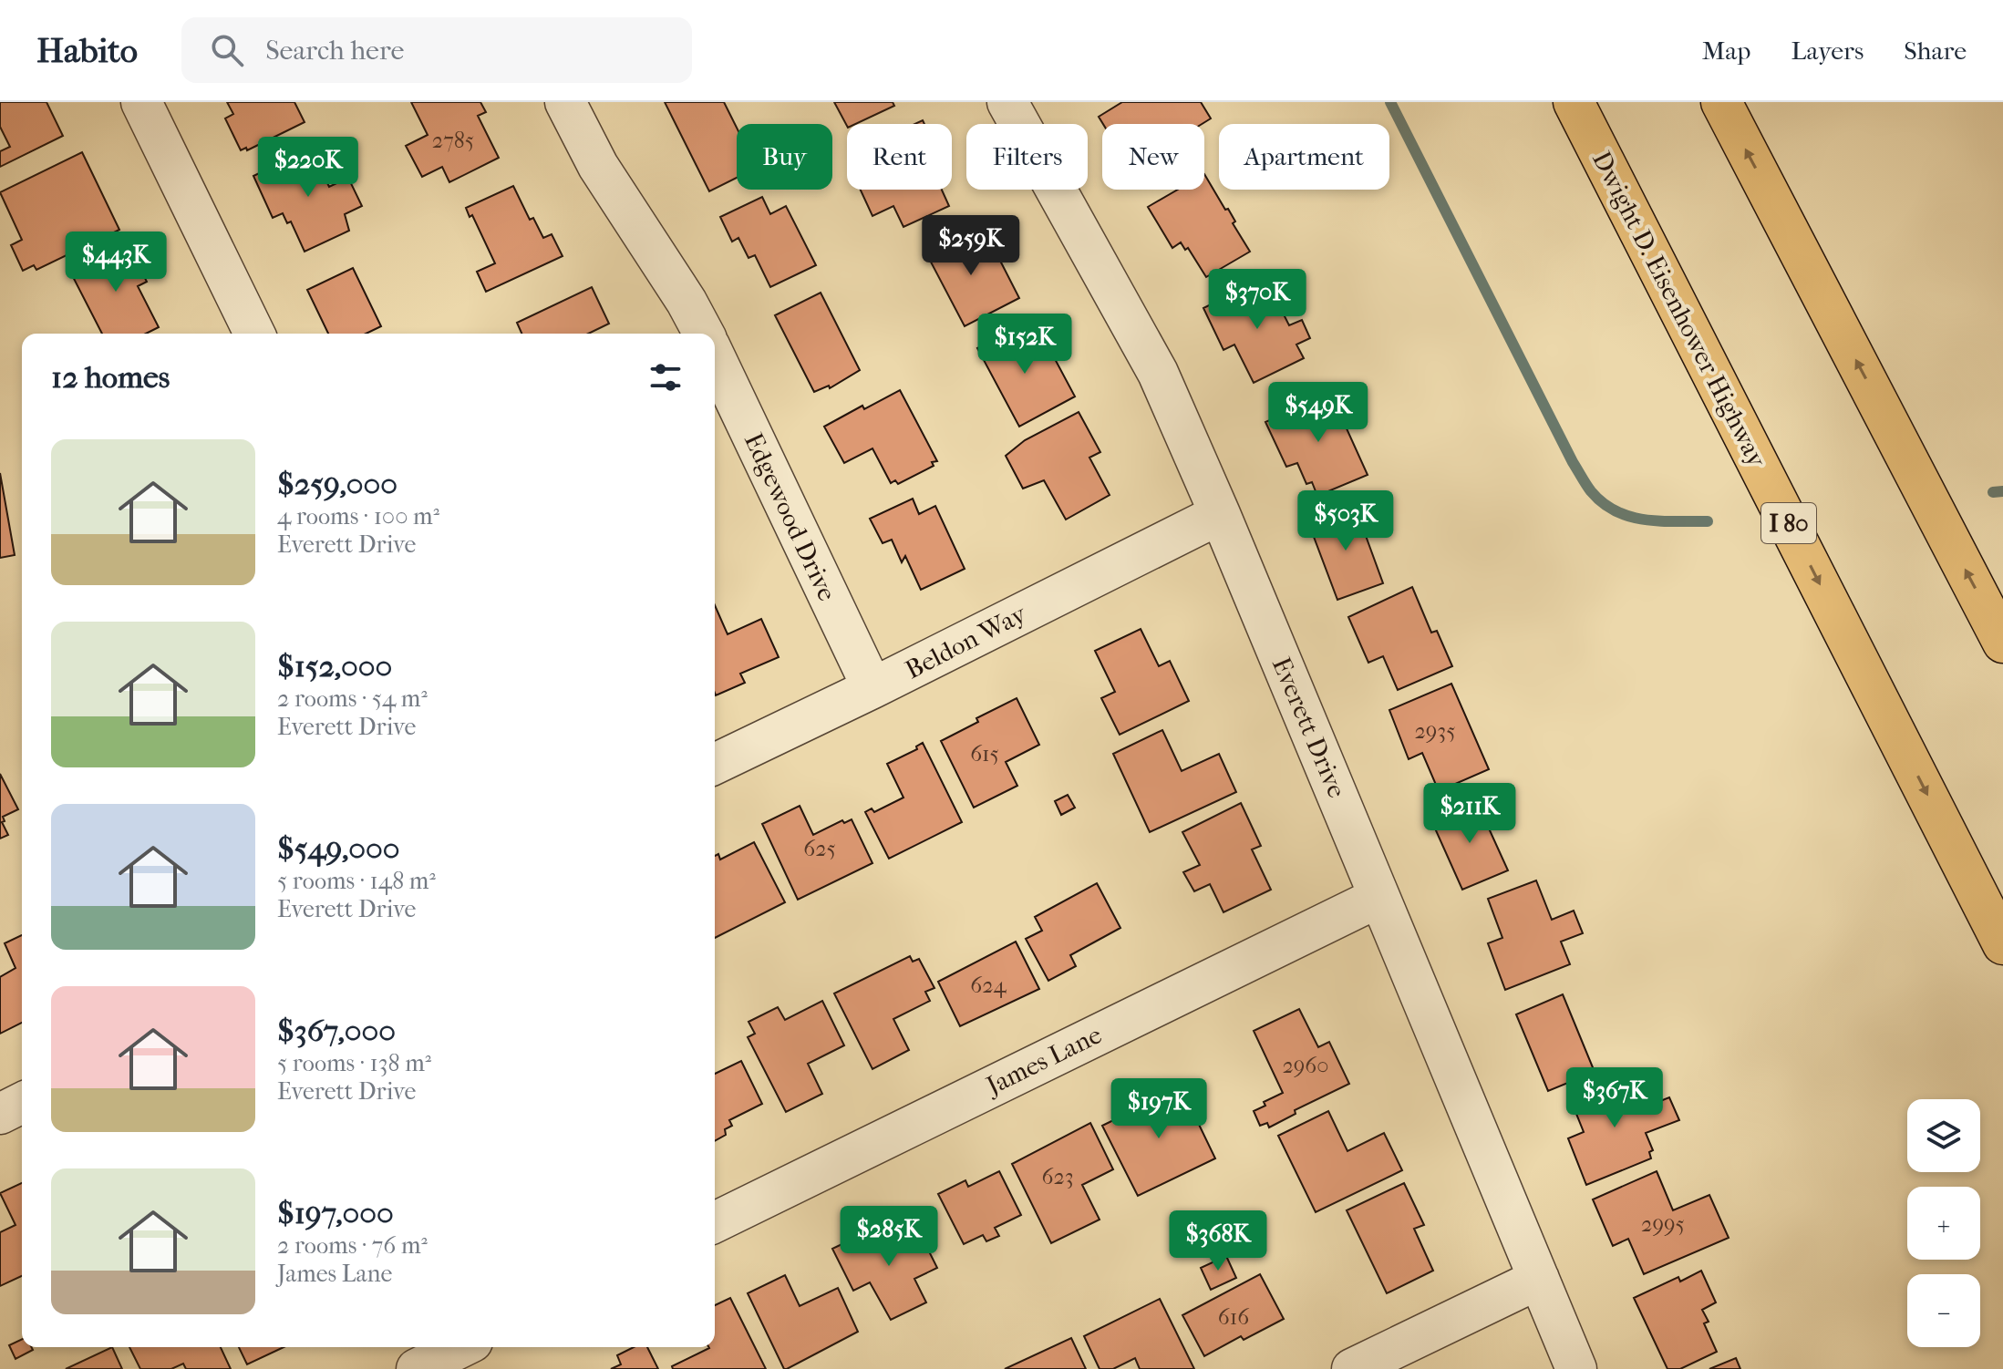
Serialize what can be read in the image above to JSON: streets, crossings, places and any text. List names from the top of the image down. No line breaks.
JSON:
{"streets":{"highway":["Dwight D. Eisenhower Highway","I 80"],"street":["Edgewood Drive","Beldon Way","Everett Drive","James Lane"]},"crossings":[["Edgewood Drive","Beldon Way"],["Beldon Way","Everett Drive"],["Everett Drive","James Lane"]],"house_numbers":["2785","2935","615","625","624","2960","623","2995","616"],"page":{"header":"Habito","search":"Search here","nav":["Map","Layers","Share"],"chip":["Buy","Rent","Filters","New","Apartment"],"price":["$220K","$259K","$443K","$370K","$152K","$549K","$503K","$211K","$367K","$197K","$285K","$368K"],"heading":"12 homes","list":[{"name":"$259,000","note":"4 rooms · 100 m² · Everett Drive"},{"name":"$152,000","note":"2 rooms · 54 m² · Everett Drive"},{"name":"$549,000","note":"5 rooms · 148 m² · Everett Drive"},{"name":"$367,000","note":"5 rooms · 138 m² · Everett Drive"},{"name":"$197,000","note":"2 rooms · 76 m² · James Lane"}],"map_buttons":["+","−"]}}
